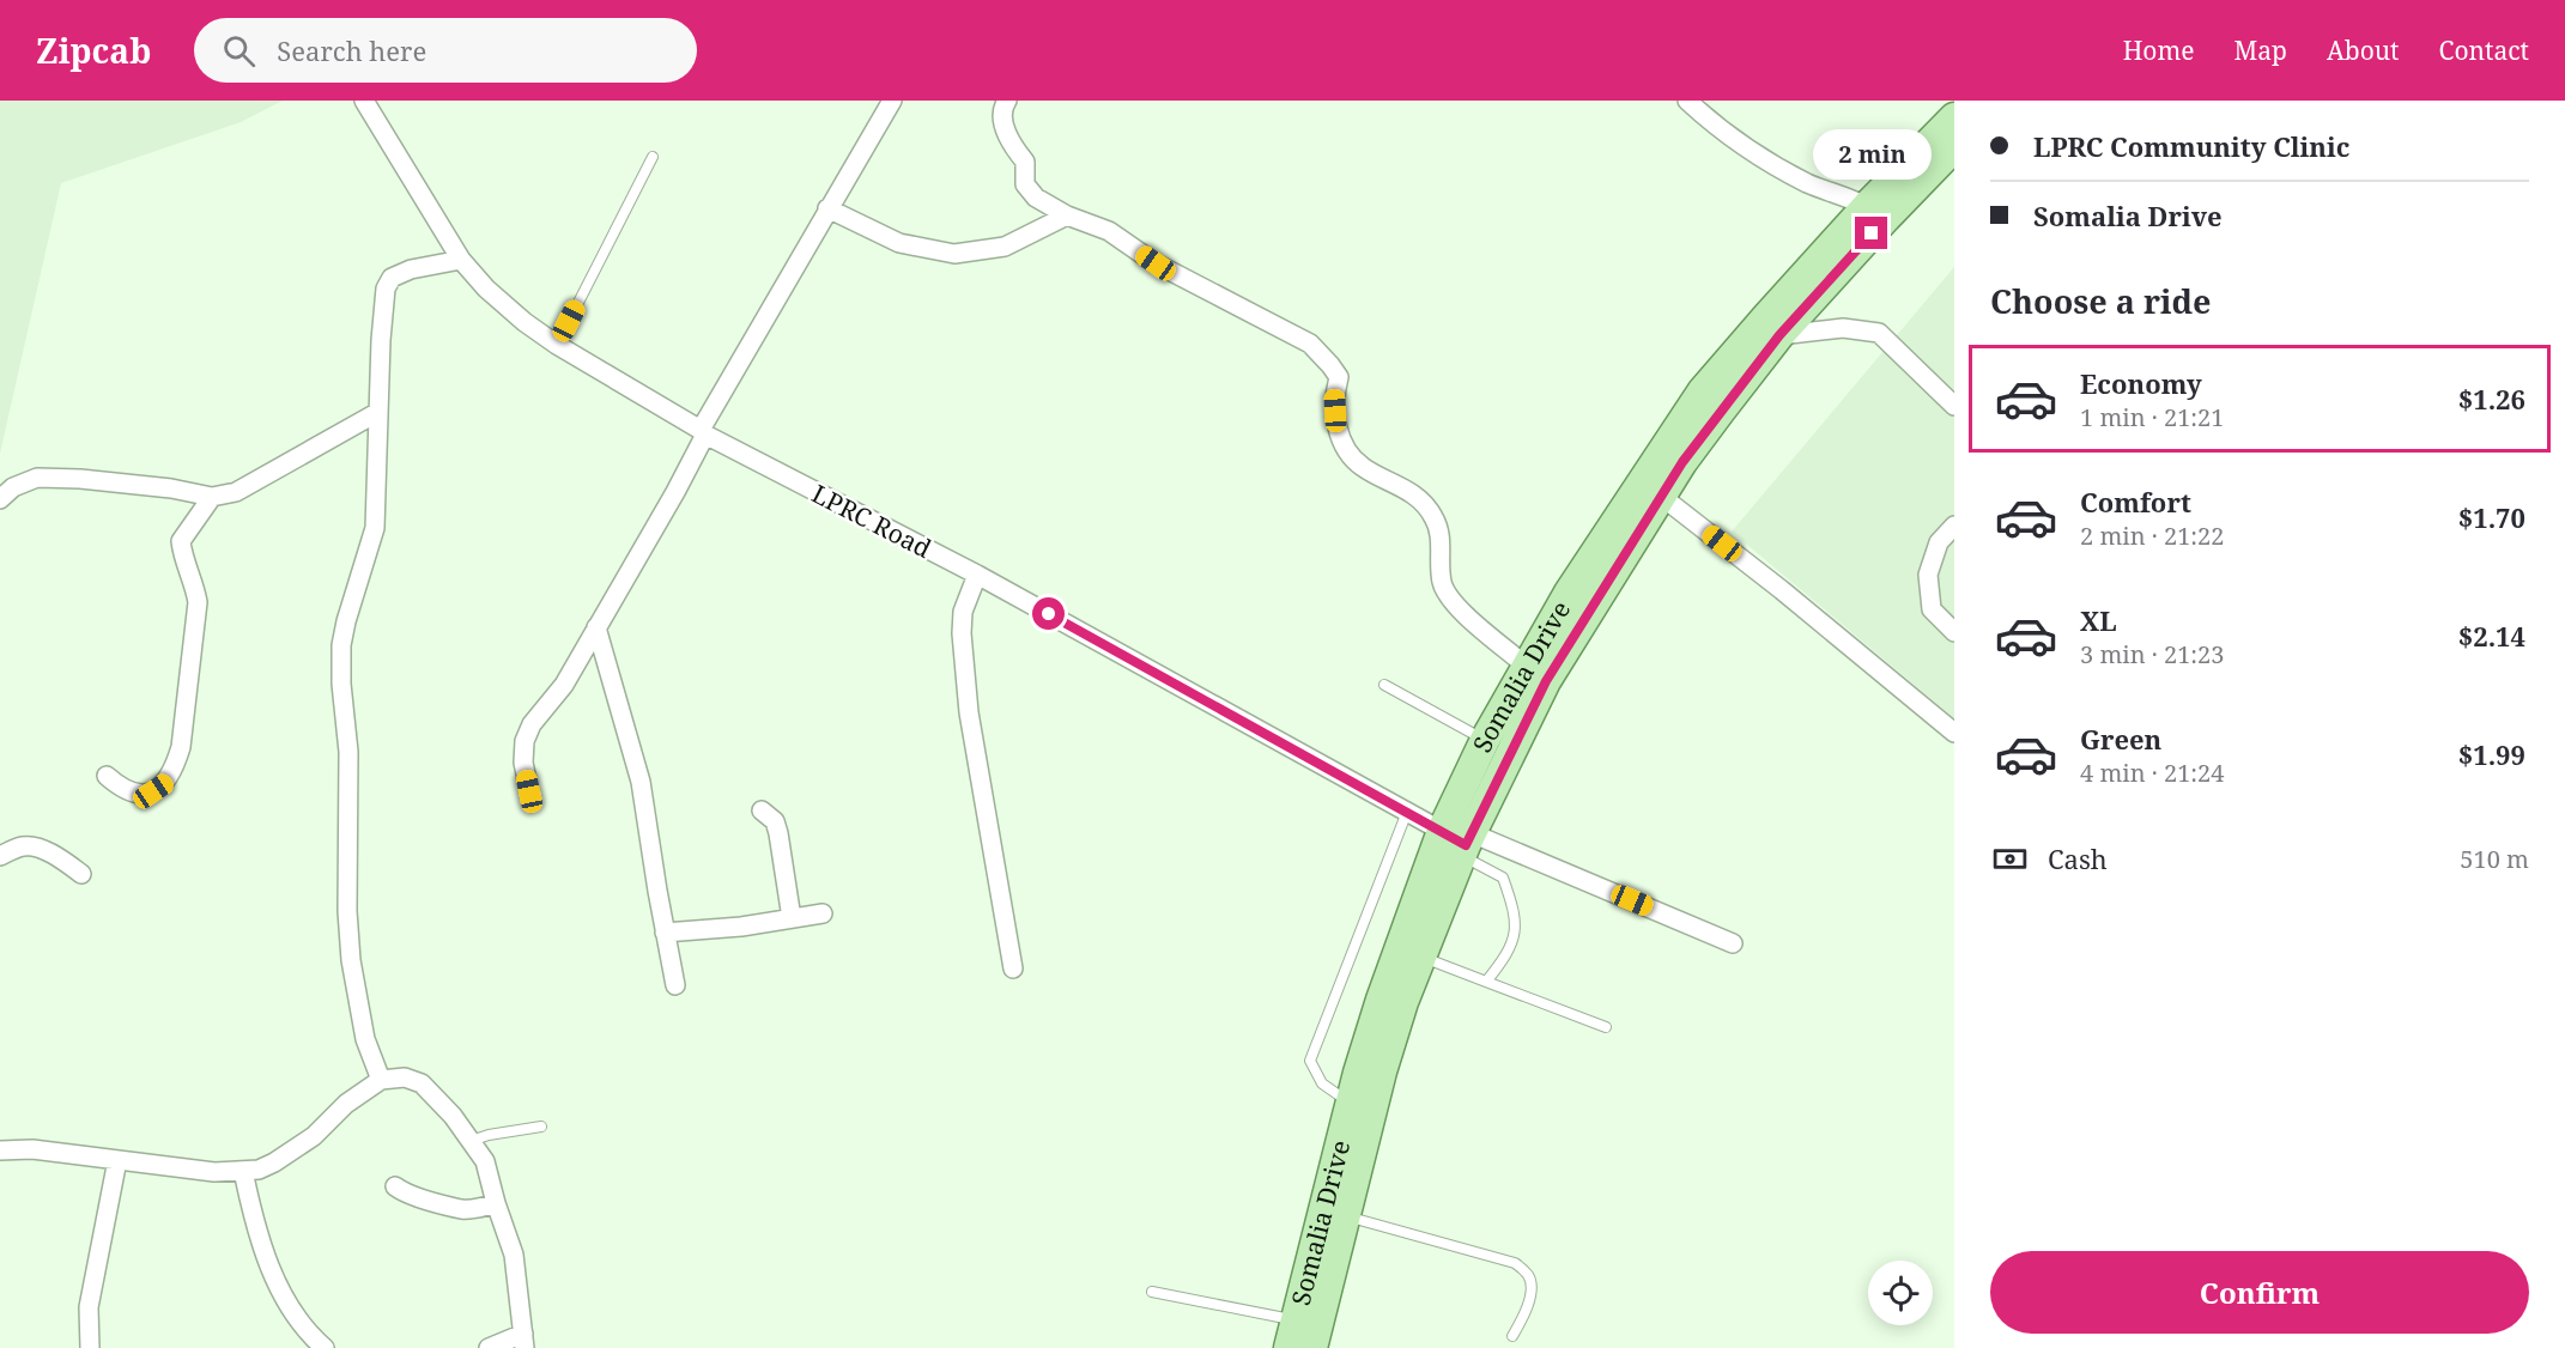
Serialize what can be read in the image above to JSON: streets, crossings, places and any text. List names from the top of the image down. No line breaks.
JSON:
{"streets":{"main road":["Somalia Drive"],"street":["LPRC Road"]},"crossings":[["LPRC Road","Somalia Drive"]],"page":{"header":"Zipcab","search":"Search here","nav":["Home","Map","About","Contact"],"banner":["LPRC Community Clinic","Somalia Drive"],"bubble":"2 min","heading":"Choose a ride","list":[{"name":"Economy","note":"1 min · 21:21","value":"$1.26"},{"name":"Comfort","note":"2 min · 21:22","value":"$1.70"},{"name":"XL","note":"3 min · 21:23","value":"$2.14"},{"name":"Green","note":"4 min · 21:24","value":"$1.99"}],"pay":["Cash","510 m"],"buttons":"Confirm"}}
